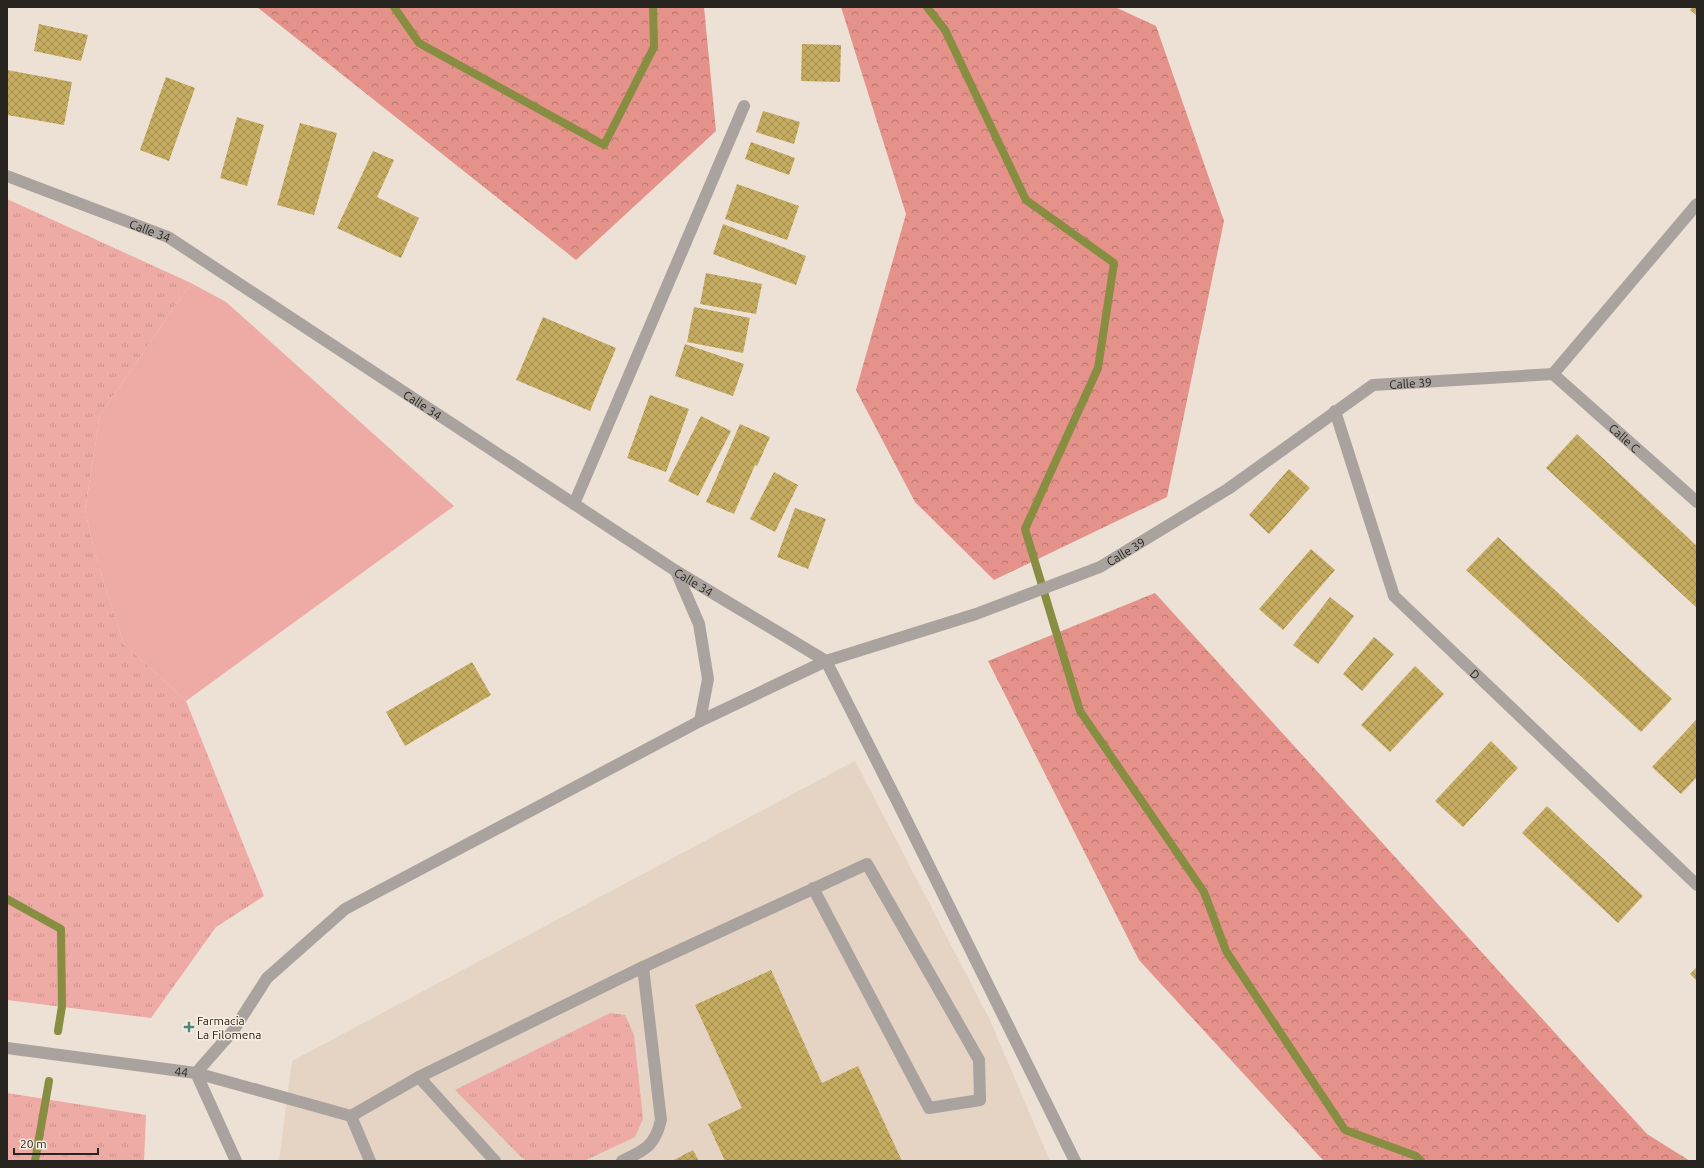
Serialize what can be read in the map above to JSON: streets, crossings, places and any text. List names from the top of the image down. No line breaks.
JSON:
{"streets":{"street":["Calle 34","Calle 39","Calle C","D","44"]},"crossings":[["Calle 34","Calle 39"],["Calle 39","Calle C"],["Calle 39","D"],["Calle 39","44"]],"places":{"health":["Farmacia La Filomena"]},"scale_bar":"20 m"}
